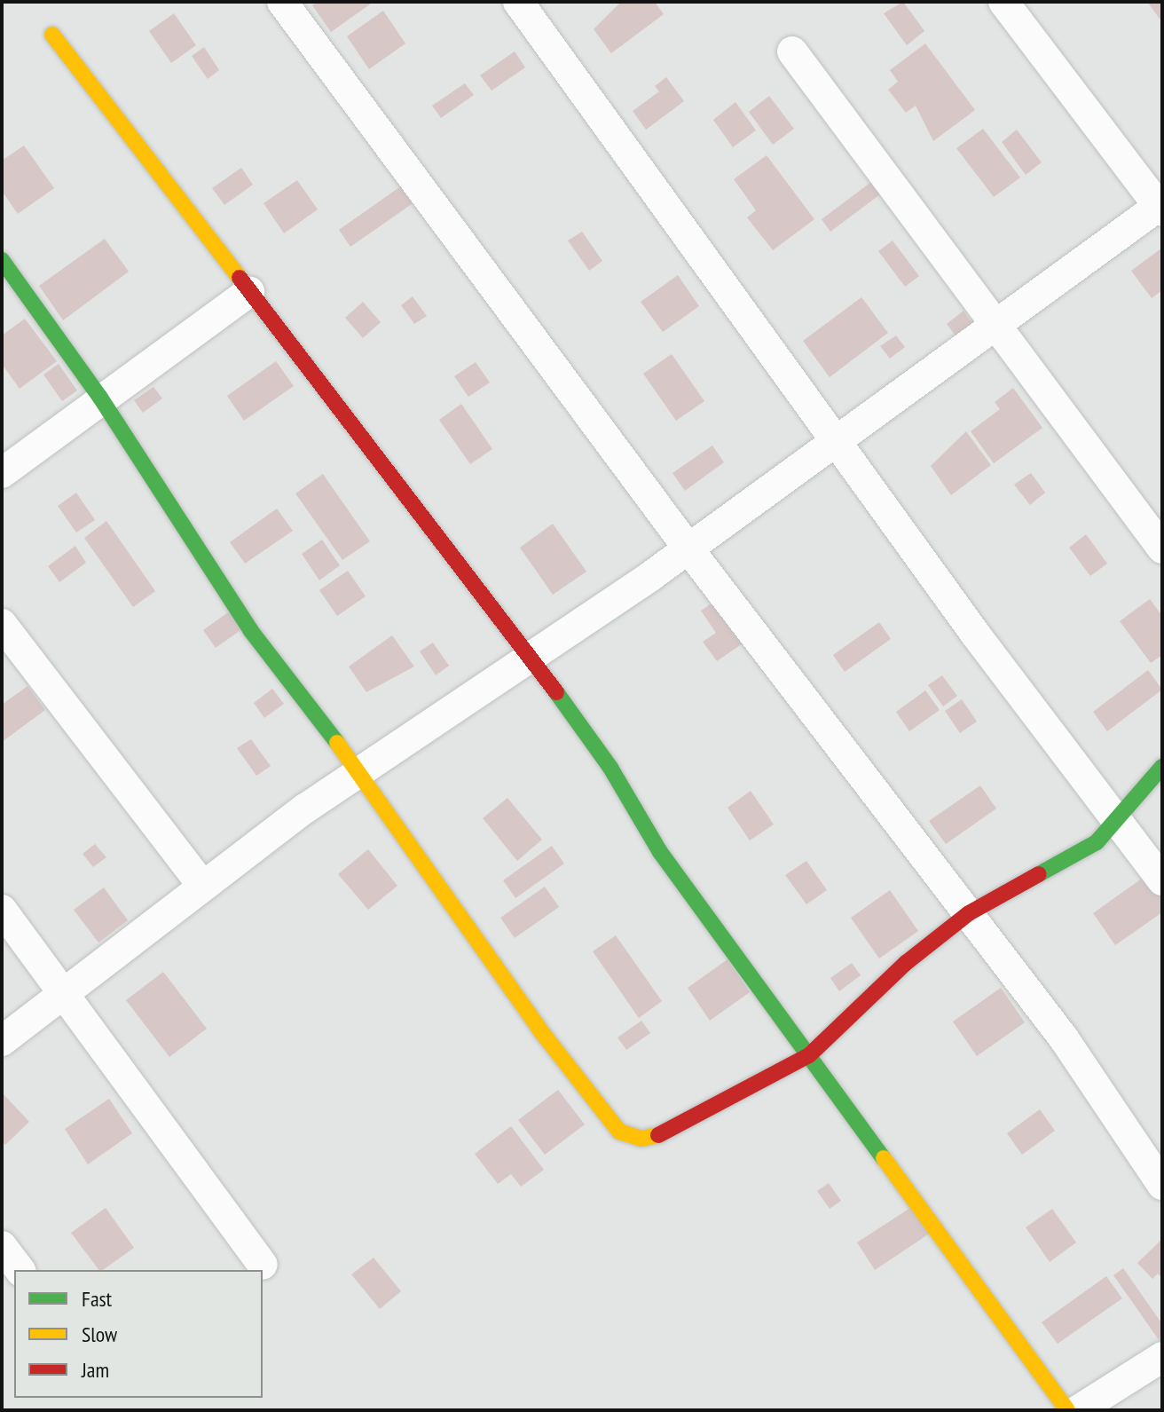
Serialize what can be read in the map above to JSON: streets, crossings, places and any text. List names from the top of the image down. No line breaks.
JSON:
{"legend":["Fast","Slow","Jam"]}
